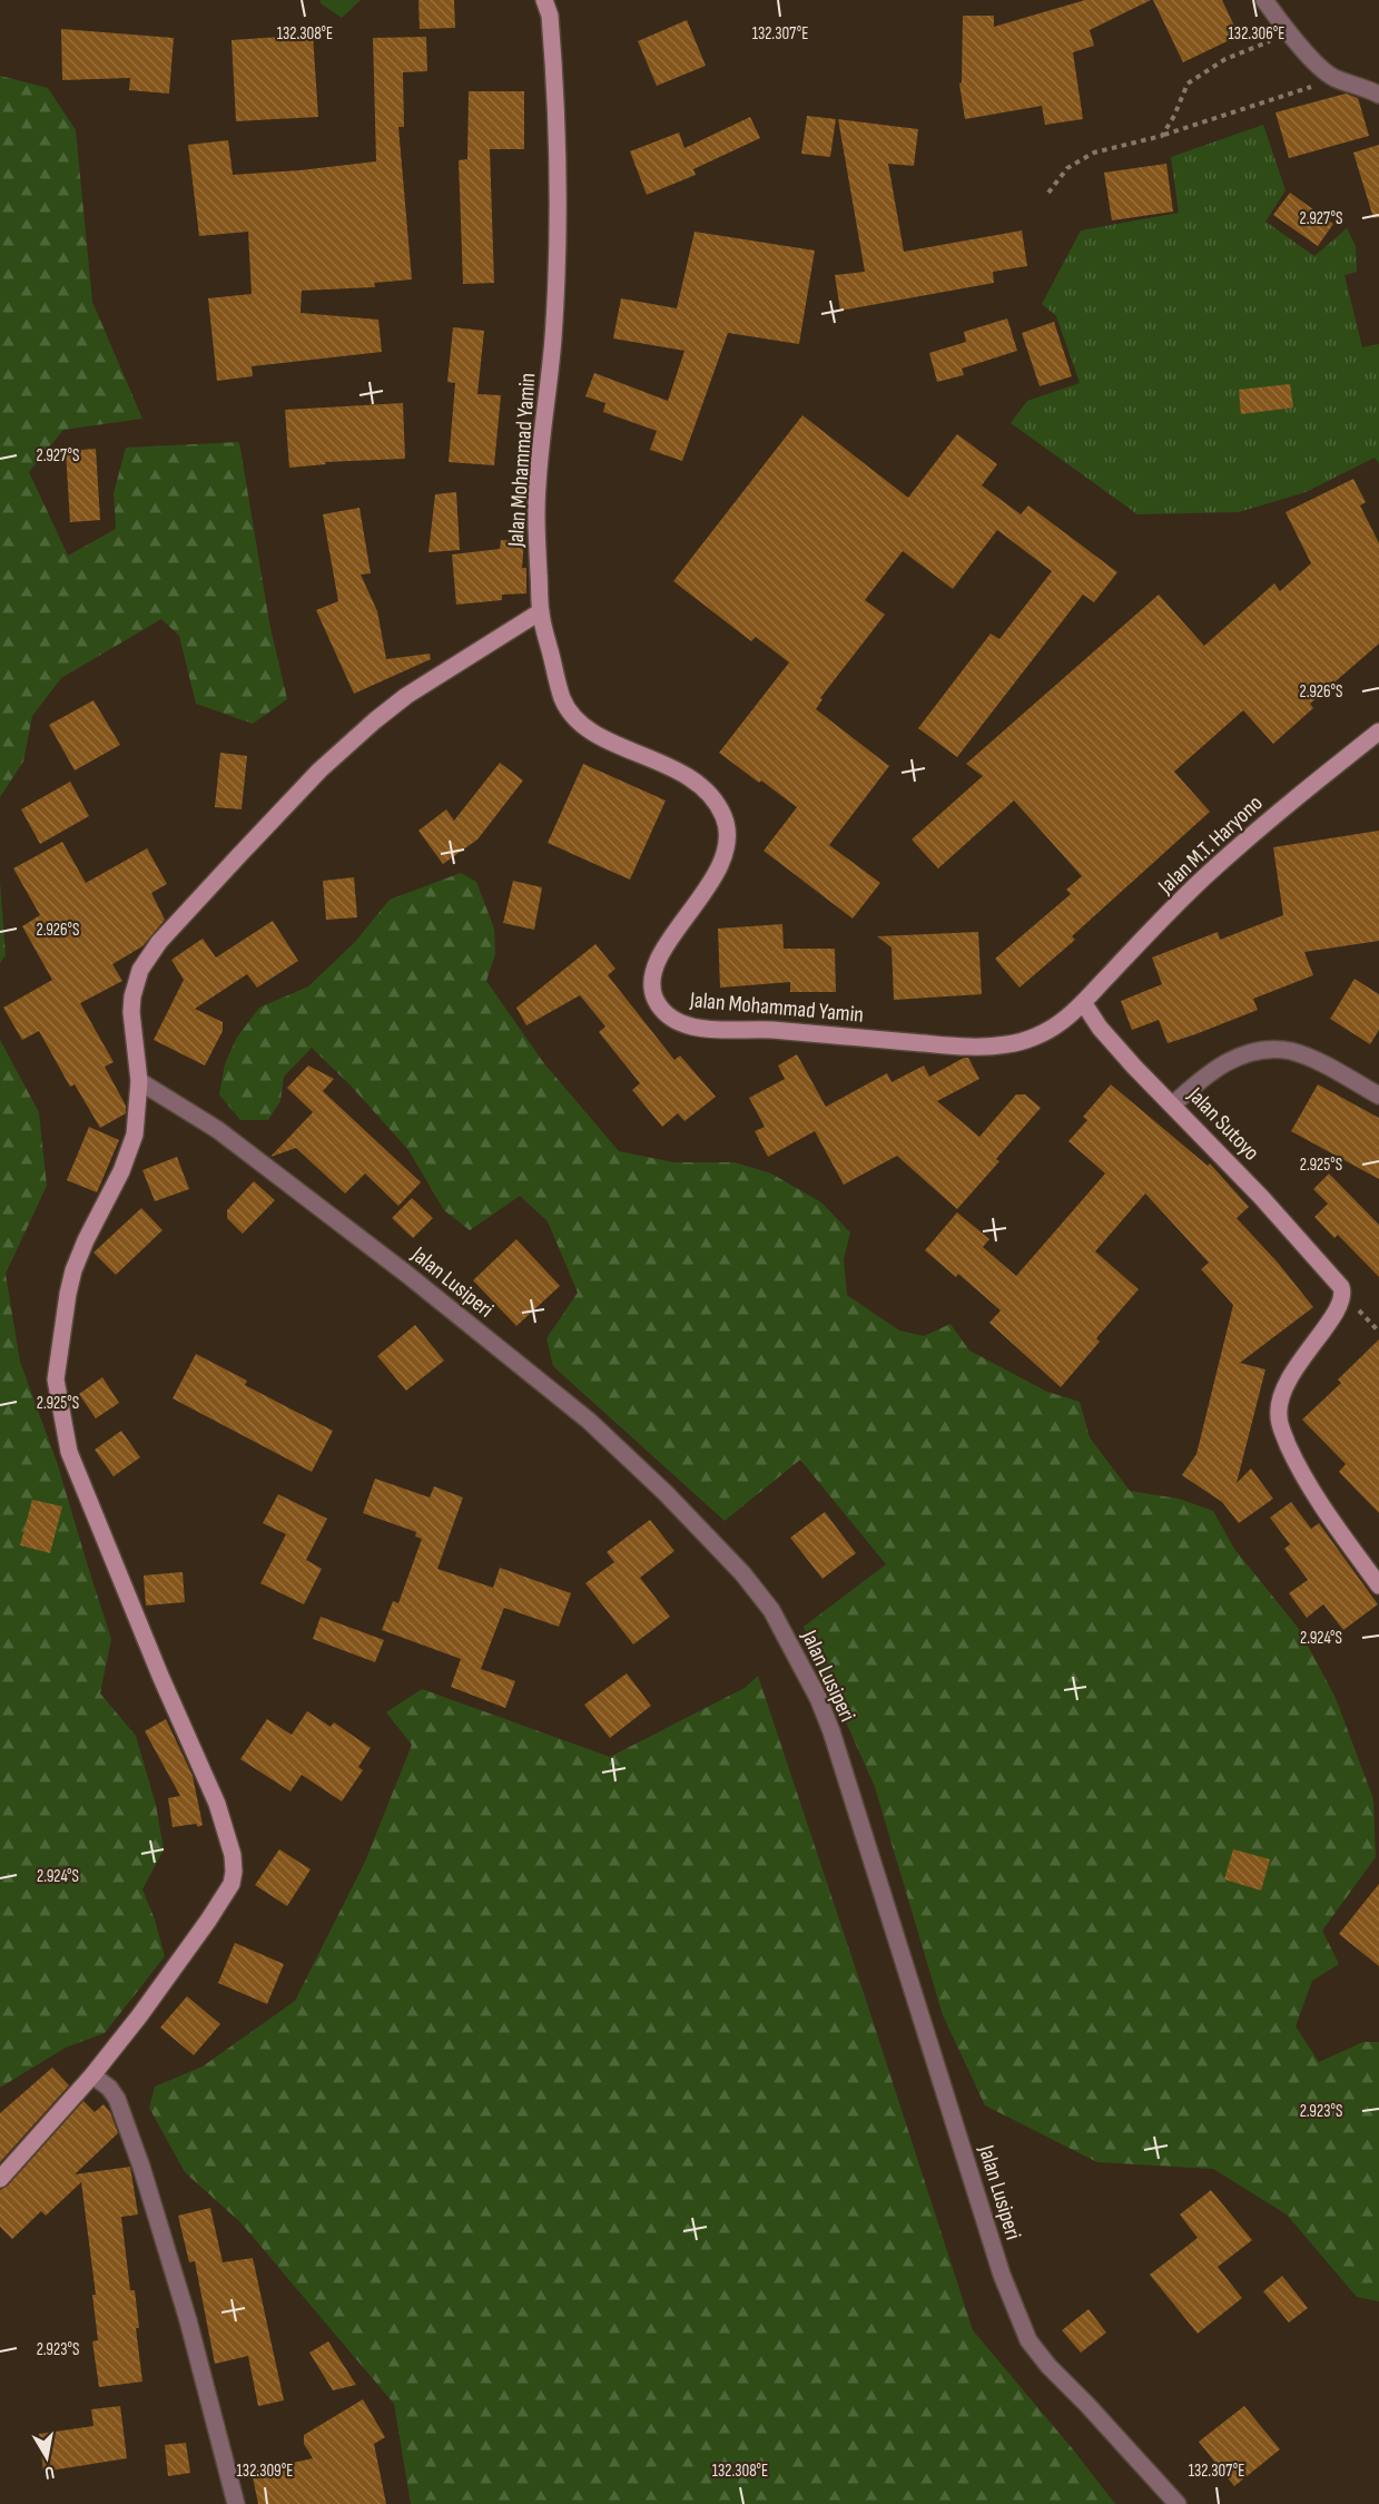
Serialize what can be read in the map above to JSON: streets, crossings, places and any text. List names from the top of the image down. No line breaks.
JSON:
{"streets":{"main road":["Jalan Mohammad Yamin","Jalan M.T. Haryono","Jalan Sutoyo"],"street":["Jalan Lusiperi"]},"crossings":[["Jalan Mohammad Yamin","Jalan M.T. Haryono"],["Jalan Mohammad Yamin","Jalan Sutoyo"],["Jalan M.T. Haryono","Jalan Sutoyo"]],"north":"bottom","coordinates":["132.308°E","132.307°E","132.306°E","2.927°S","2.926°S","2.925°S","2.924°S","2.923°S","132.309°E"]}
